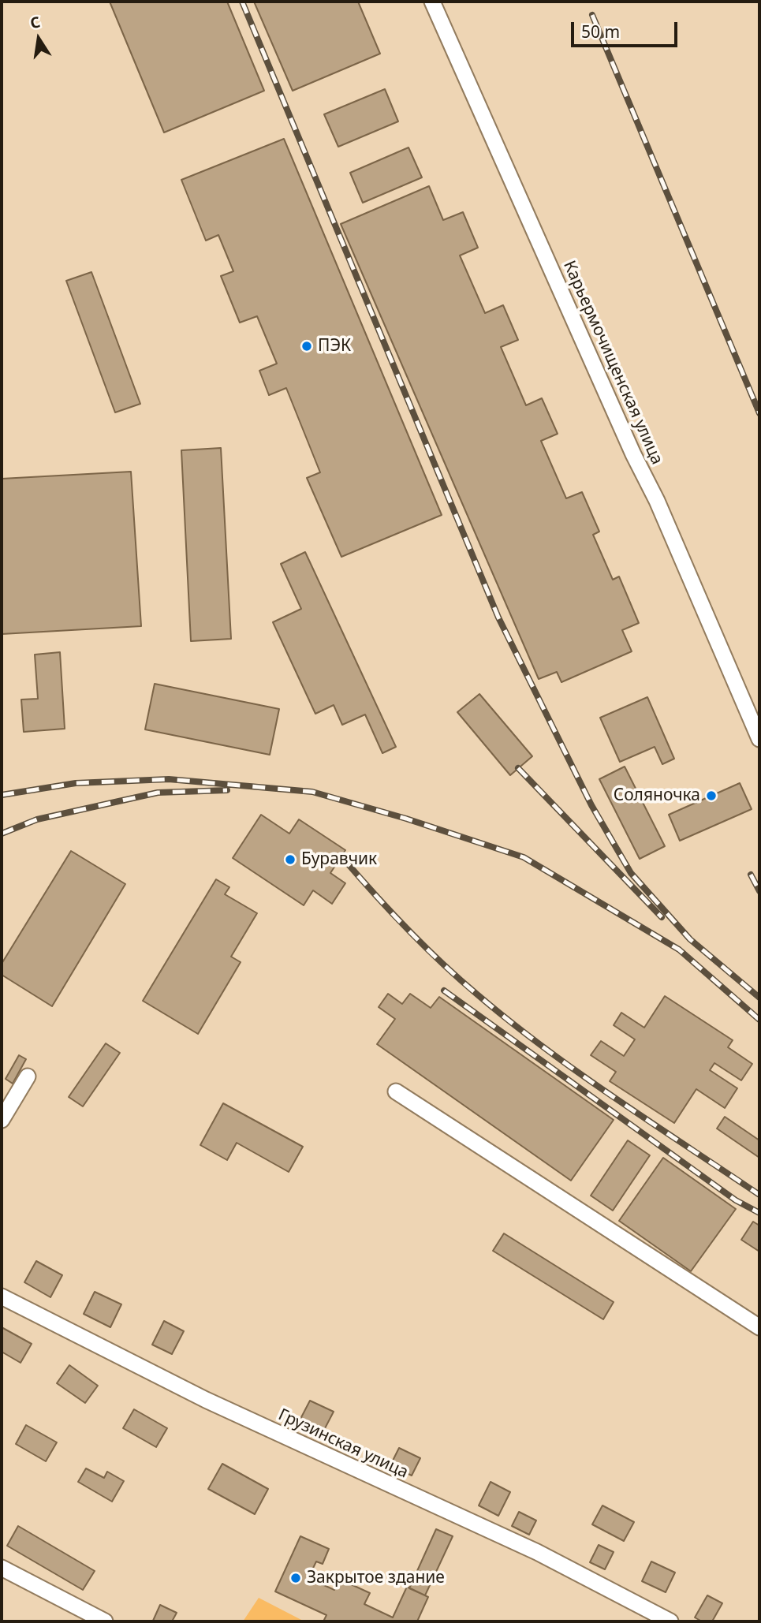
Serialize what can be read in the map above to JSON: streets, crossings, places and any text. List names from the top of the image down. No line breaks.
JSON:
{"streets":{"street":["Карьермочищенская улица","Грузинская улица"]},"places":["ПЭК","Соляночка","Буравчик","Закрытое здание"],"scale_bar":"50 m","north":"top"}
